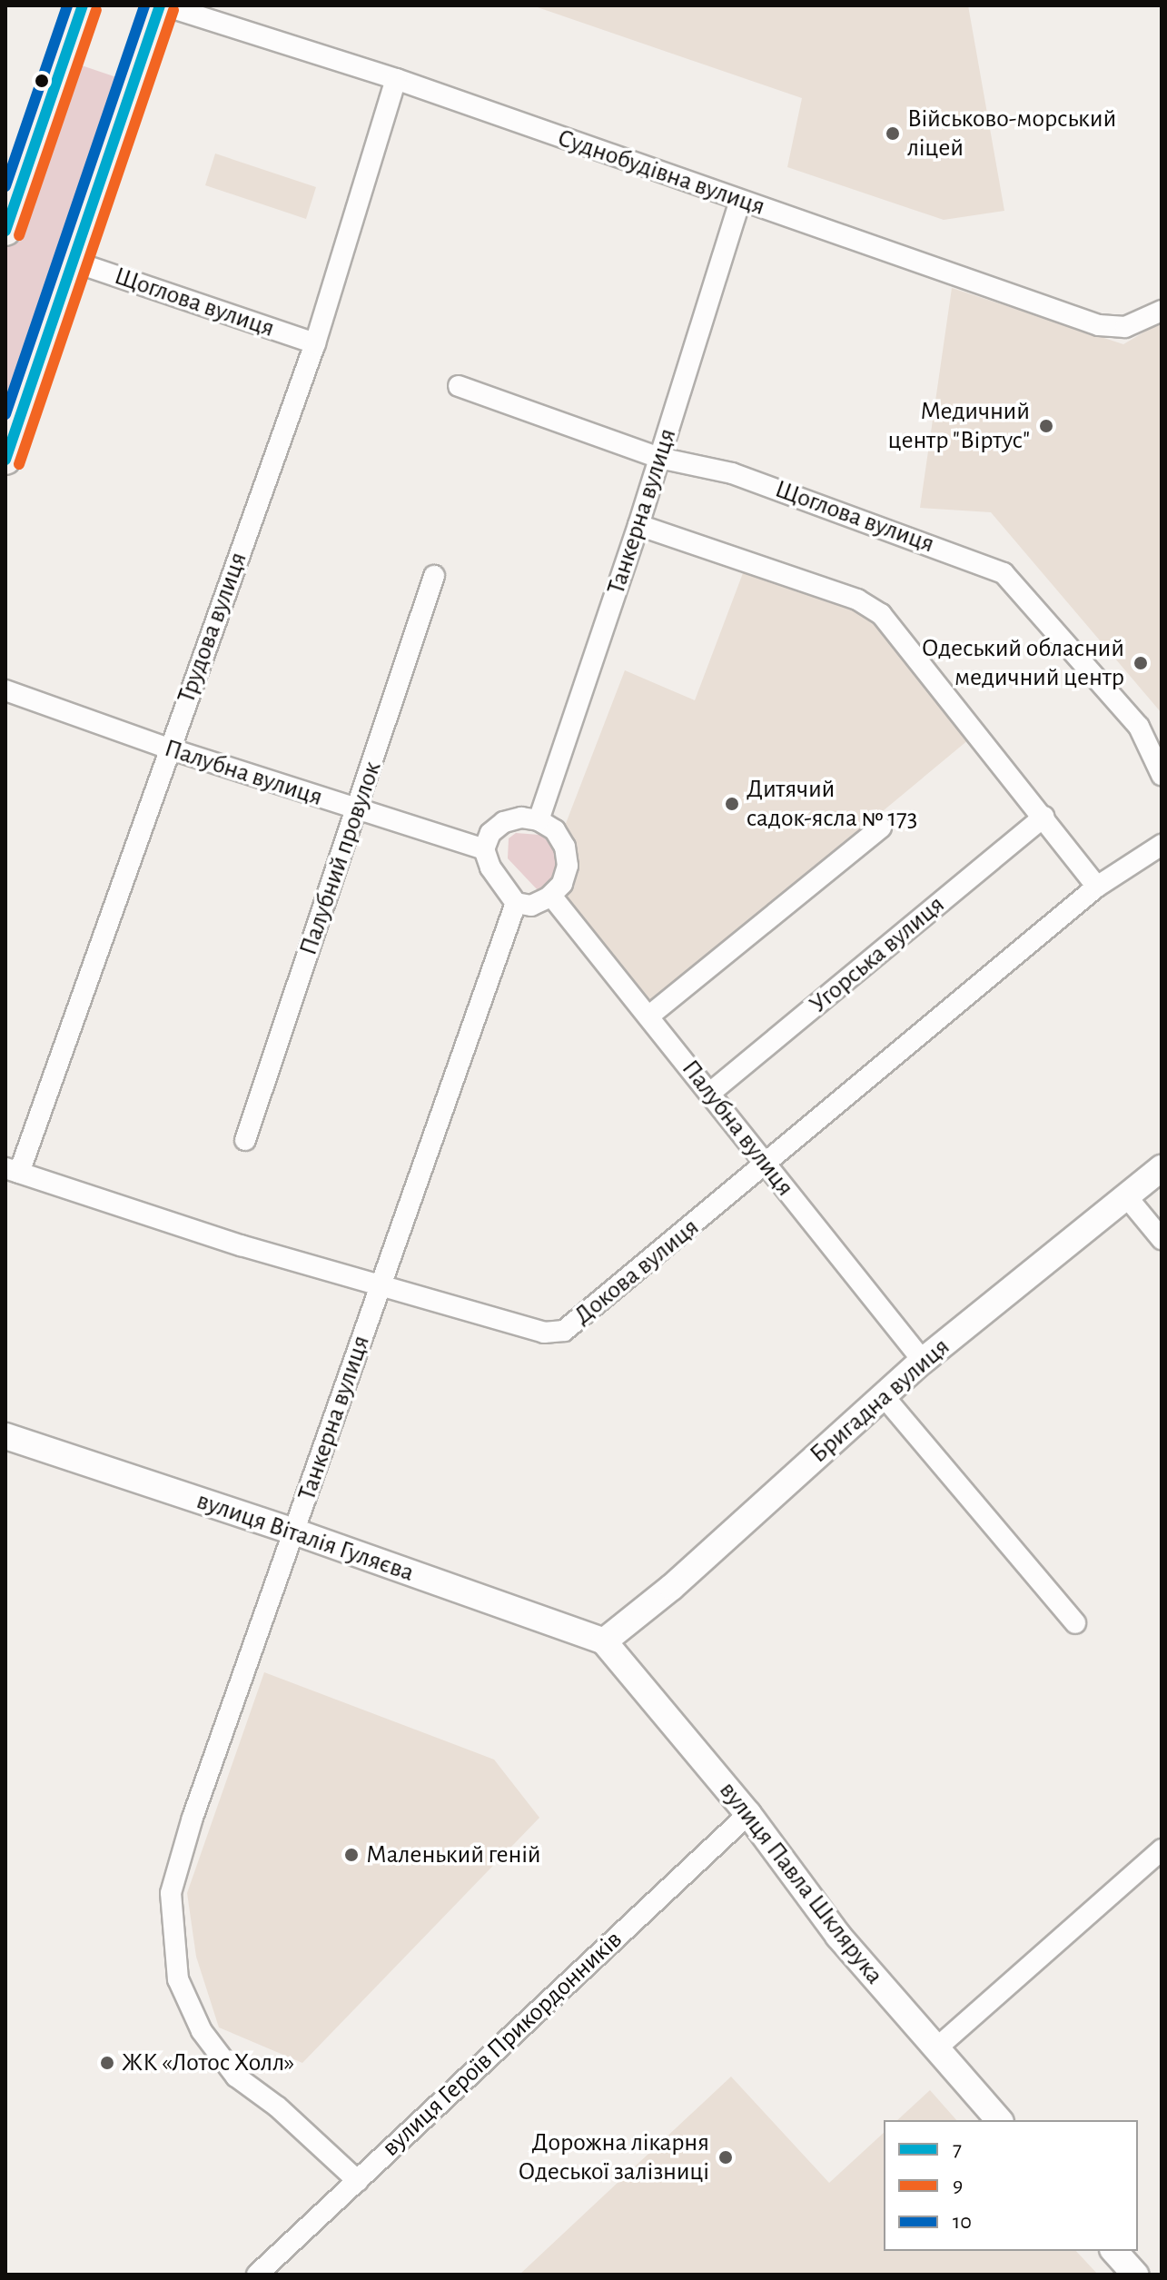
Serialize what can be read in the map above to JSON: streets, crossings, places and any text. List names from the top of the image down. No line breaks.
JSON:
{"streets":{"street":["Суднобудівна вулиця","Щоглова вулиця","Танкерна вулиця","Трудова вулиця","Палубна вулиця","Палубний провулок","Угорська вулиця","Докова вулиця","Бригадна вулиця","вулиця Віталія Гуляєва","вулиця Павла Шклярука","вулиця Героїв Прикордонників"]},"crossings":[["Суднобудівна вулиця","Танкерна вулиця"],["Суднобудівна вулиця","Трудова вулиця"],["Щоглова вулиця","Танкерна вулиця"],["Щоглова вулиця","Трудова вулиця"],["Танкерна вулиця","Палубна вулиця"],["Танкерна вулиця","Докова вулиця"],["Танкерна вулиця","вулиця Віталія Гуляєва"],["Танкерна вулиця","вулиця Героїв Прикордонників"],["Трудова вулиця","Палубна вулиця"],["Трудова вулиця","Докова вулиця"],["Палубна вулиця","Палубний провулок"],["Палубна вулиця","Угорська вулиця"],["Палубна вулиця","Докова вулиця"],["Палубна вулиця","Бригадна вулиця"],["Бригадна вулиця","вулиця Віталія Гуляєва"],["Бригадна вулиця","вулиця Павла Шклярука"],["вулиця Віталія Гуляєва","вулиця Павла Шклярука"],["вулиця Павла Шклярука","вулиця Героїв Прикордонників"]],"places":["Військово-морський ліцей","Медичний центр \"Віртус\"","Одеський обласний медичний центр","Дитячий садок-ясла № 173","Маленький геній","ЖК «Лотос Холл»","Дорожна лікарня Одеської залізниці"],"lines":["transit line 7","transit line 10","transit line 9"],"legend":["7","9","10"]}
